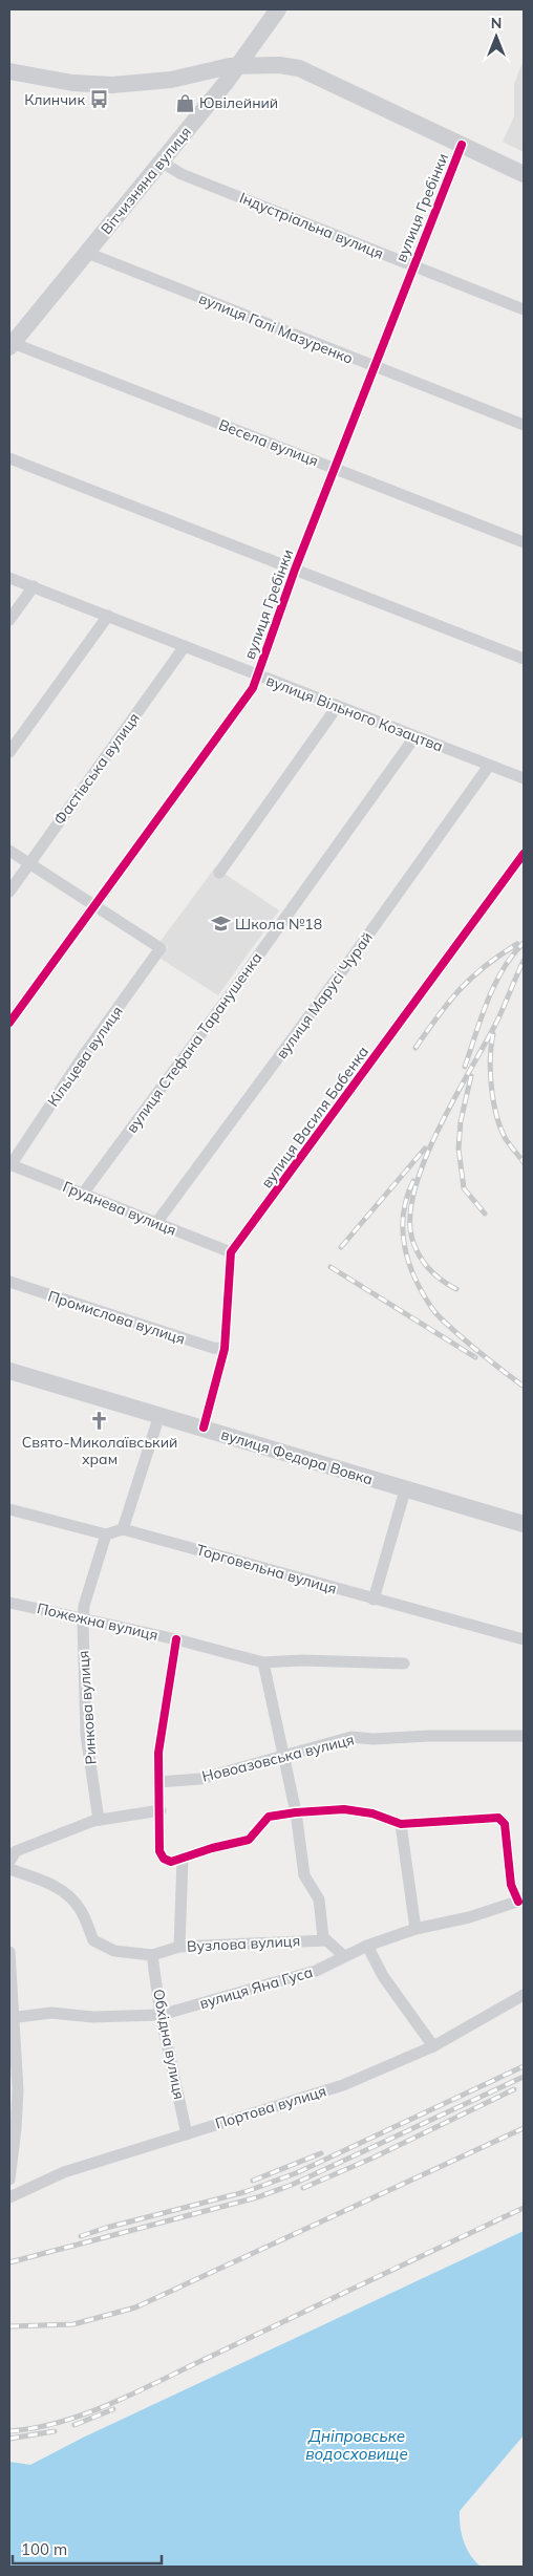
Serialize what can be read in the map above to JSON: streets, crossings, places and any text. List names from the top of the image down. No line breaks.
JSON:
{"streets":{"street":["Вітчизняна вулиця","вулиця Гребінки","Індустріальна вулиця","вулиця Галі Мазуренко","Весела вулиця","вулиця Вільного Козацтва","Фастівська вулиця","вулиця Марусі Чурай","вулиця Стефана Таранушенка","Кільцева вулиця","вулиця Василя Бабенка","Груднева вулиця","Промислова вулиця","вулиця Федора Вовка","Торговельна вулиця","Пожежна вулиця","Ринкова вулиця","Новоазовська вулиця","Вузлова вулиця","вулиця Яна Гуса","Обхідна вулиця","Портова вулиця"]},"crossings":[["Вітчизняна вулиця","Індустріальна вулиця"],["Вітчизняна вулиця","вулиця Галі Мазуренко"],["Вітчизняна вулиця","Весела вулиця"],["вулиця Гребінки","Індустріальна вулиця"],["вулиця Гребінки","вулиця Галі Мазуренко"],["вулиця Гребінки","Весела вулиця"],["вулиця Гребінки","вулиця Вільного Козацтва"],["вулиця Гребінки","Кільцева вулиця"],["вулиця Вільного Козацтва","Фастівська вулиця"],["вулиця Вільного Козацтва","вулиця Марусі Чурай"],["вулиця Вільного Козацтва","вулиця Стефана Таранушенка"],["вулиця Марусі Чурай","Груднева вулиця"],["вулиця Стефана Таранушенка","Груднева вулиця"],["Кільцева вулиця","Груднева вулиця"],["вулиця Василя Бабенка","Груднева вулиця"],["Пожежна вулиця","Ринкова вулиця"],["Вузлова вулиця","Обхідна вулиця"],["вулиця Яна Гуса","Обхідна вулиця"],["Обхідна вулиця","Портова вулиця"]],"water":["Дніпровське водосховище"],"places":{"bus stop":["Клинчик"],"shop":["Ювілейний"],"school or university":["Школа №18"],"church":["Свято-Миколаївський храм"]},"scale_bar":"100 m","north":"top"}
